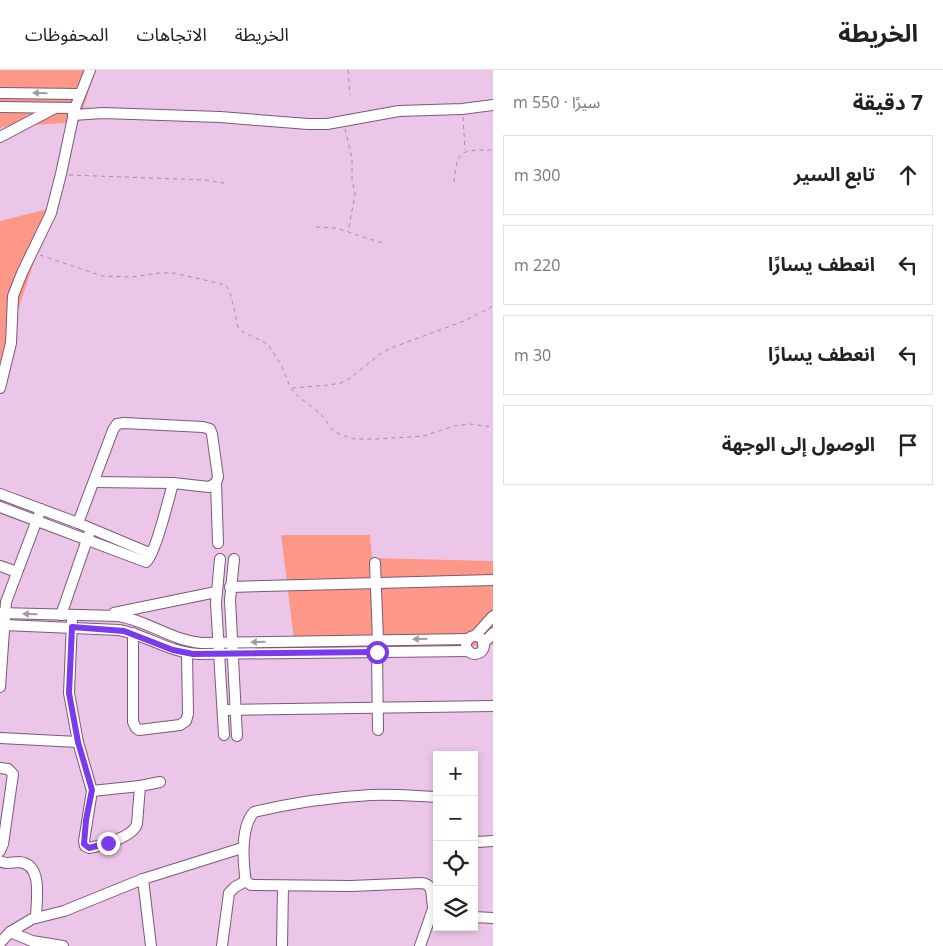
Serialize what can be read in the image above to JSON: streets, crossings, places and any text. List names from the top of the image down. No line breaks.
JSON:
{"page":{"header":"الخريطة","nav":["الخريطة","الاتجاهات","المحفوظات"],"heading":["7 دقيقة","سيرًا · 550 m"],"list":[["تابع السير","300 m"],["انعطف يسارًا","220 m"],["انعطف يسارًا","30 m"],"الوصول إلى الوجهة"],"map_buttons":["+","−"]}}
